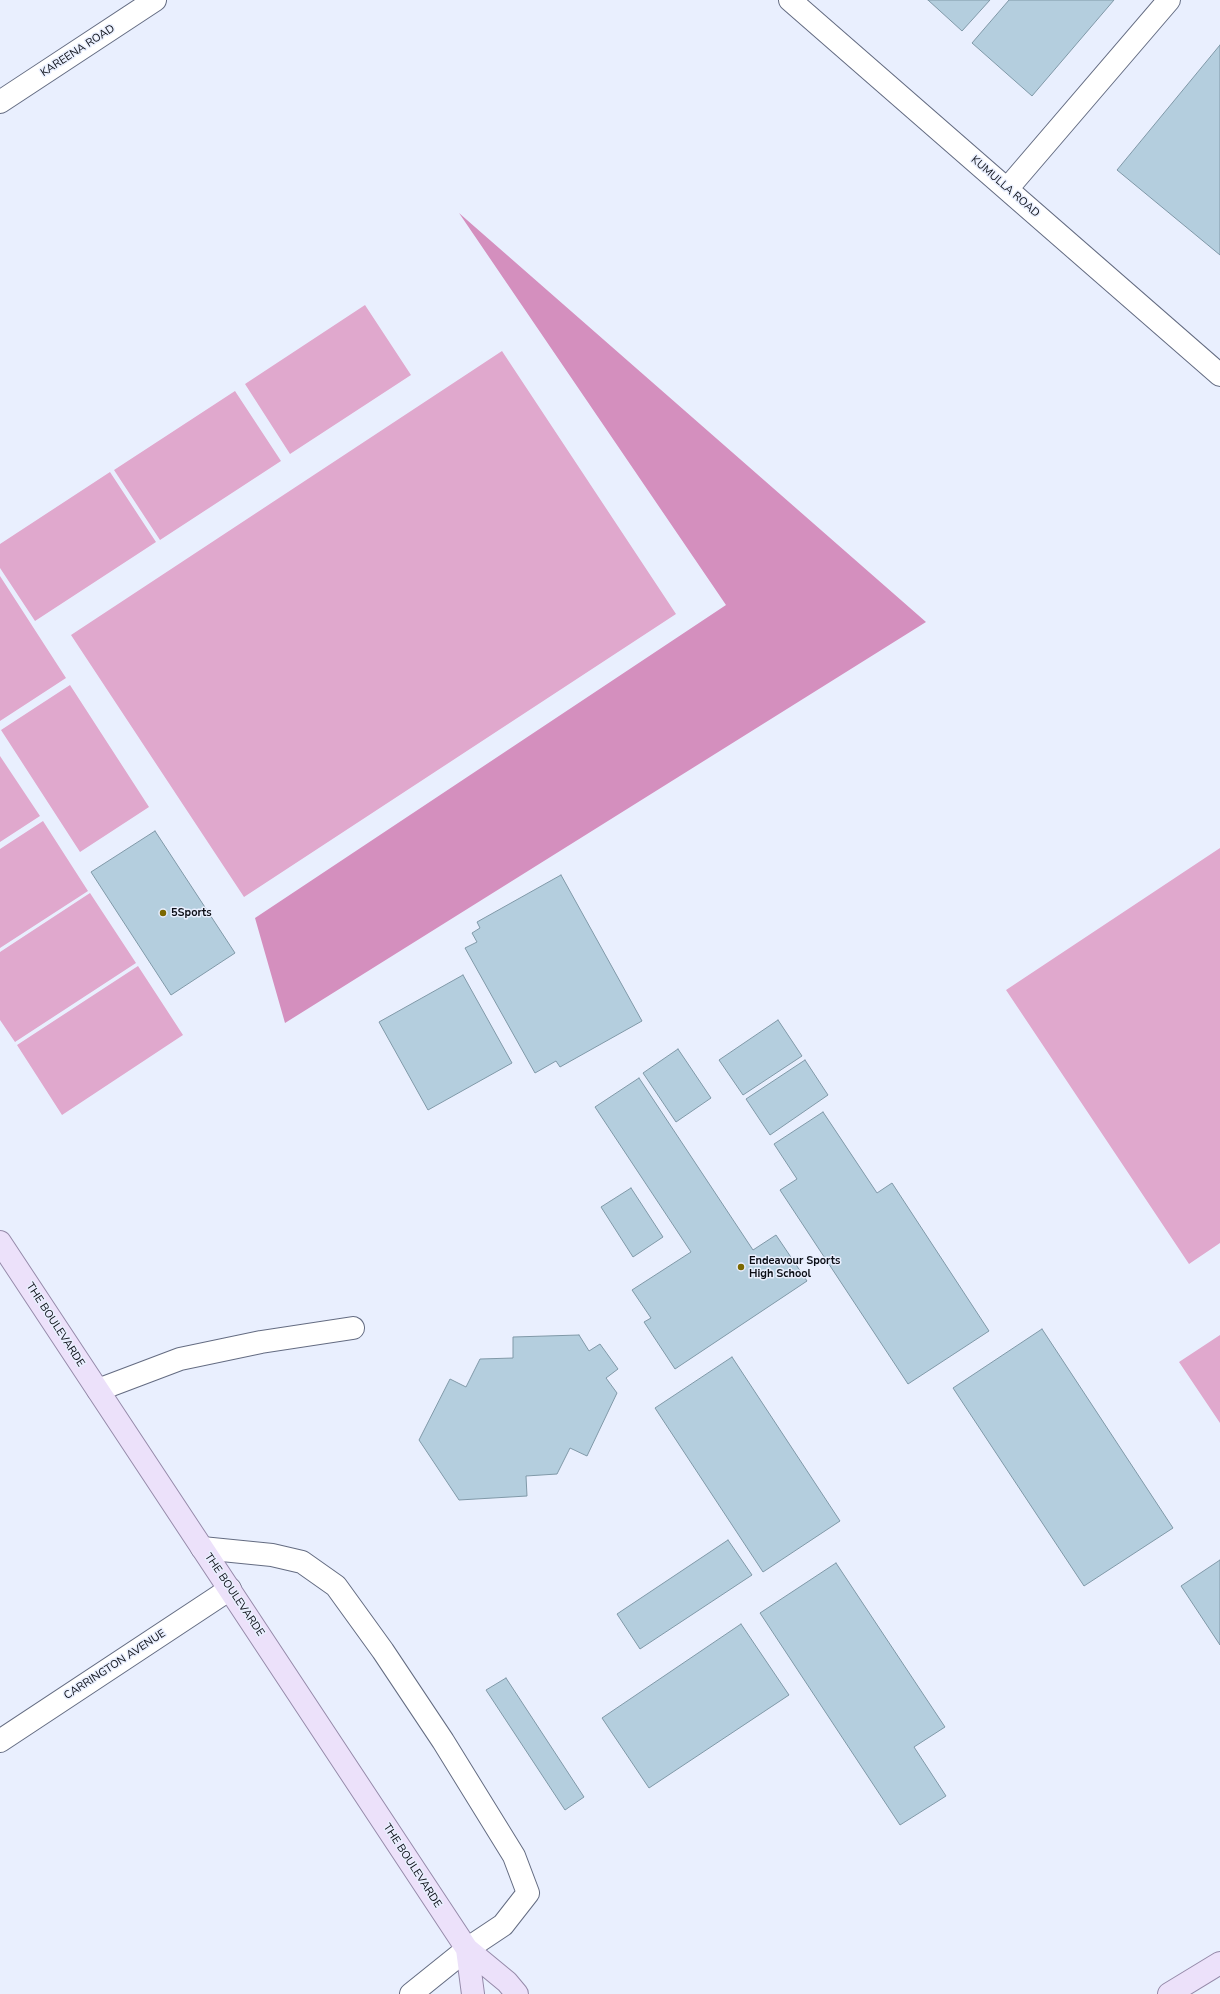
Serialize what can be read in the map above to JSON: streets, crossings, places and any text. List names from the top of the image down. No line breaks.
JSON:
{"streets":{"main road":["THE BOULEVARDE"],"street":["KAREENA ROAD","KUMULLA ROAD","CARRINGTON AVENUE"]},"crossings":[["THE BOULEVARDE","CARRINGTON AVENUE"]],"places":["5Sports","Endeavour Sports High School"]}
